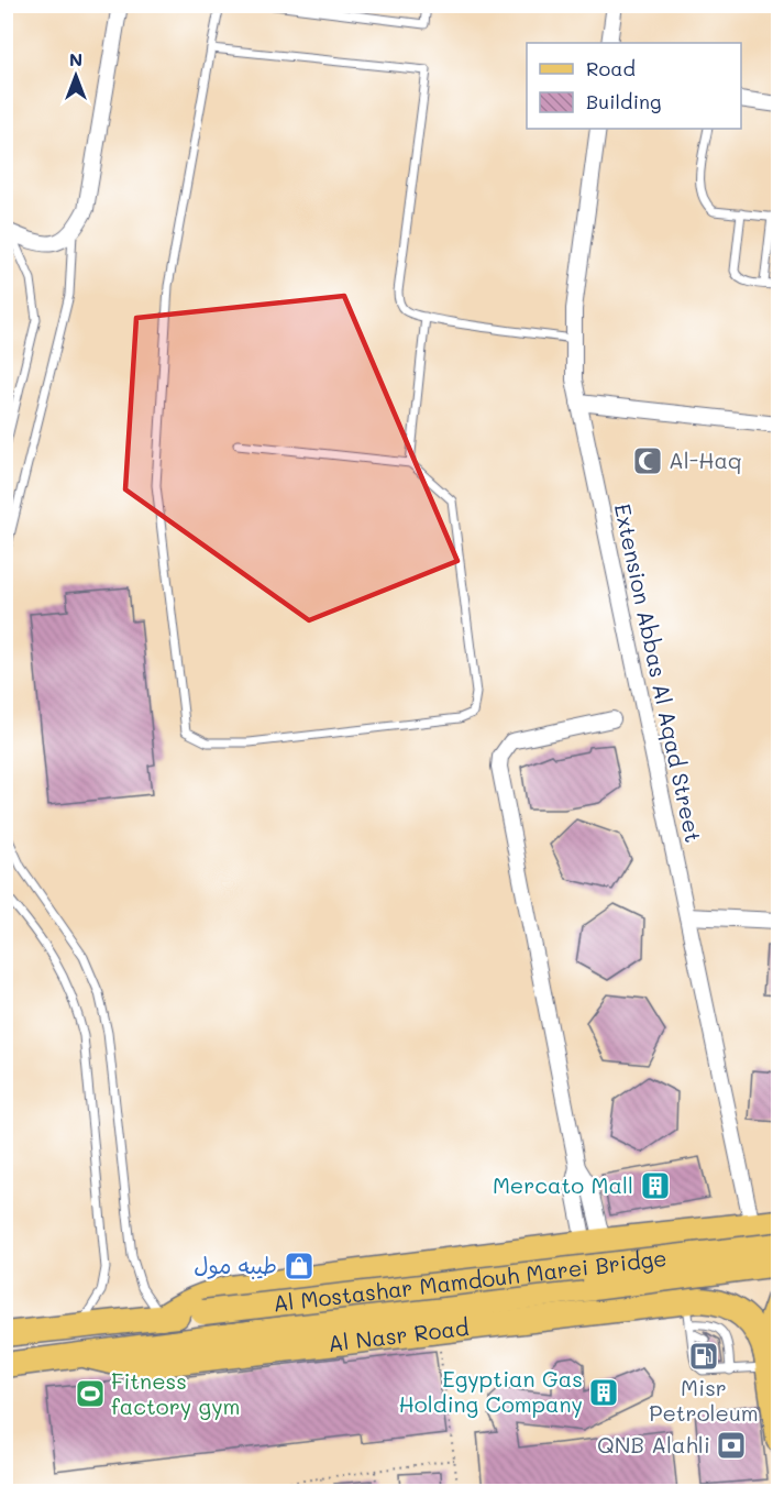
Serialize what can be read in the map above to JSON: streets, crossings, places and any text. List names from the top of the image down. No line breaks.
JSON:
{"streets":{"main road":["Al Mostashar Mamdouh Marei Bridge","Al Nasr Road"],"street":["Extension Abbas Al Aqad Street"]},"crossings":[["Al Mostashar Mamdouh Marei Bridge","Al Nasr Road"]],"places":{"mosque":["Al-Haq"],"building":["Mercato Mall","Egyptian Gas Holding Company"],"shop":["طيبه مول"],"fuel station":["Misr Petroleum"],"sports":["Fitness factory gym"],"bank":["QNB Alahli"]},"legend":["Road","Building"],"north":"top"}
